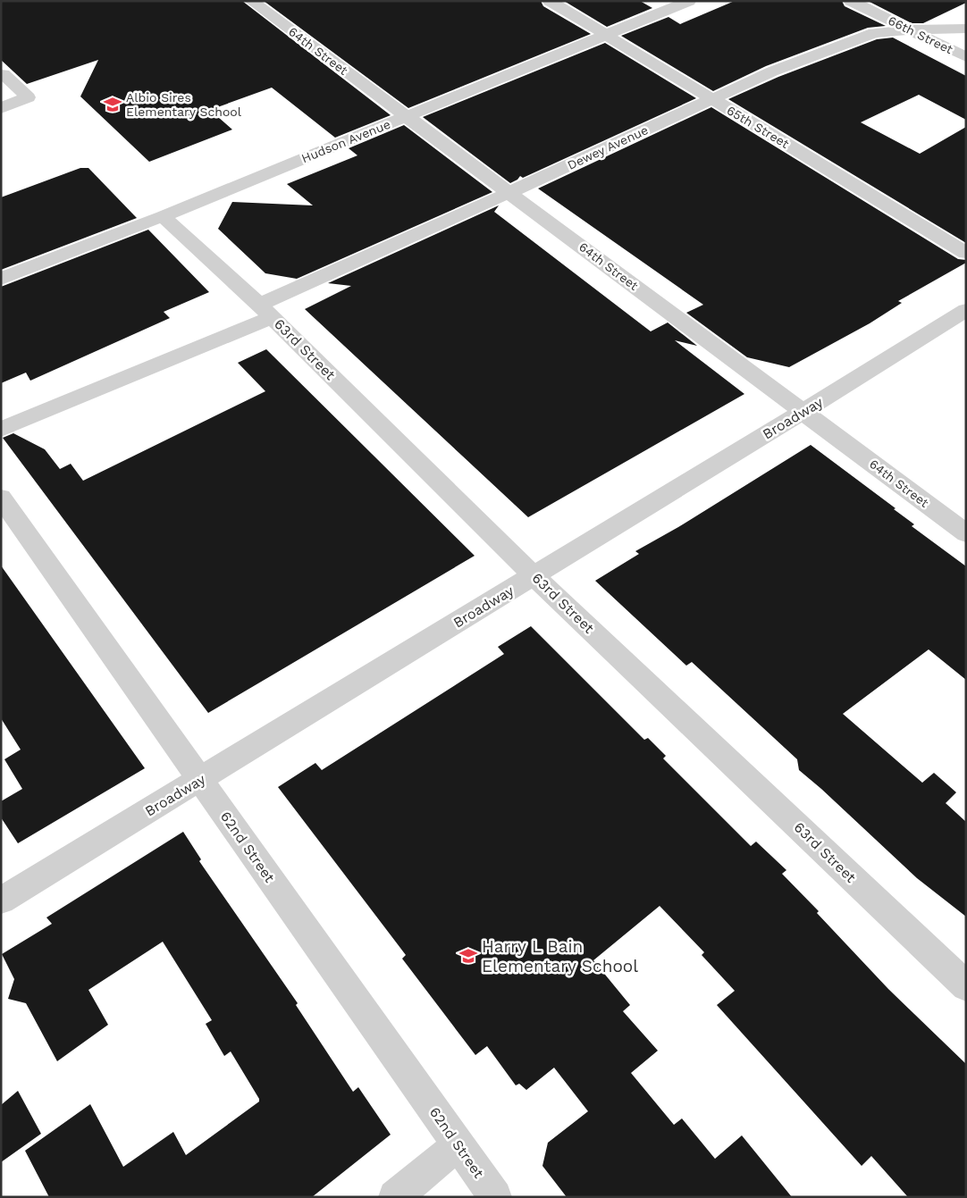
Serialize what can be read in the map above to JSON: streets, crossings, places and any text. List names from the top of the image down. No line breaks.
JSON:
{"streets":{"street":["66th Street","64th Street","65th Street","Hudson Avenue","Dewey Avenue","63rd Street","Broadway","62nd Street"]},"crossings":[["66th Street","Dewey Avenue"],["64th Street","Hudson Avenue"],["64th Street","Dewey Avenue"],["64th Street","Broadway"],["65th Street","Hudson Avenue"],["65th Street","Dewey Avenue"],["Hudson Avenue","63rd Street"],["Dewey Avenue","63rd Street"],["63rd Street","Broadway"],["Broadway","62nd Street"]],"places":{"school or university":["Albio Sires Elementary School","Harry L Bain Elementary School"]}}
